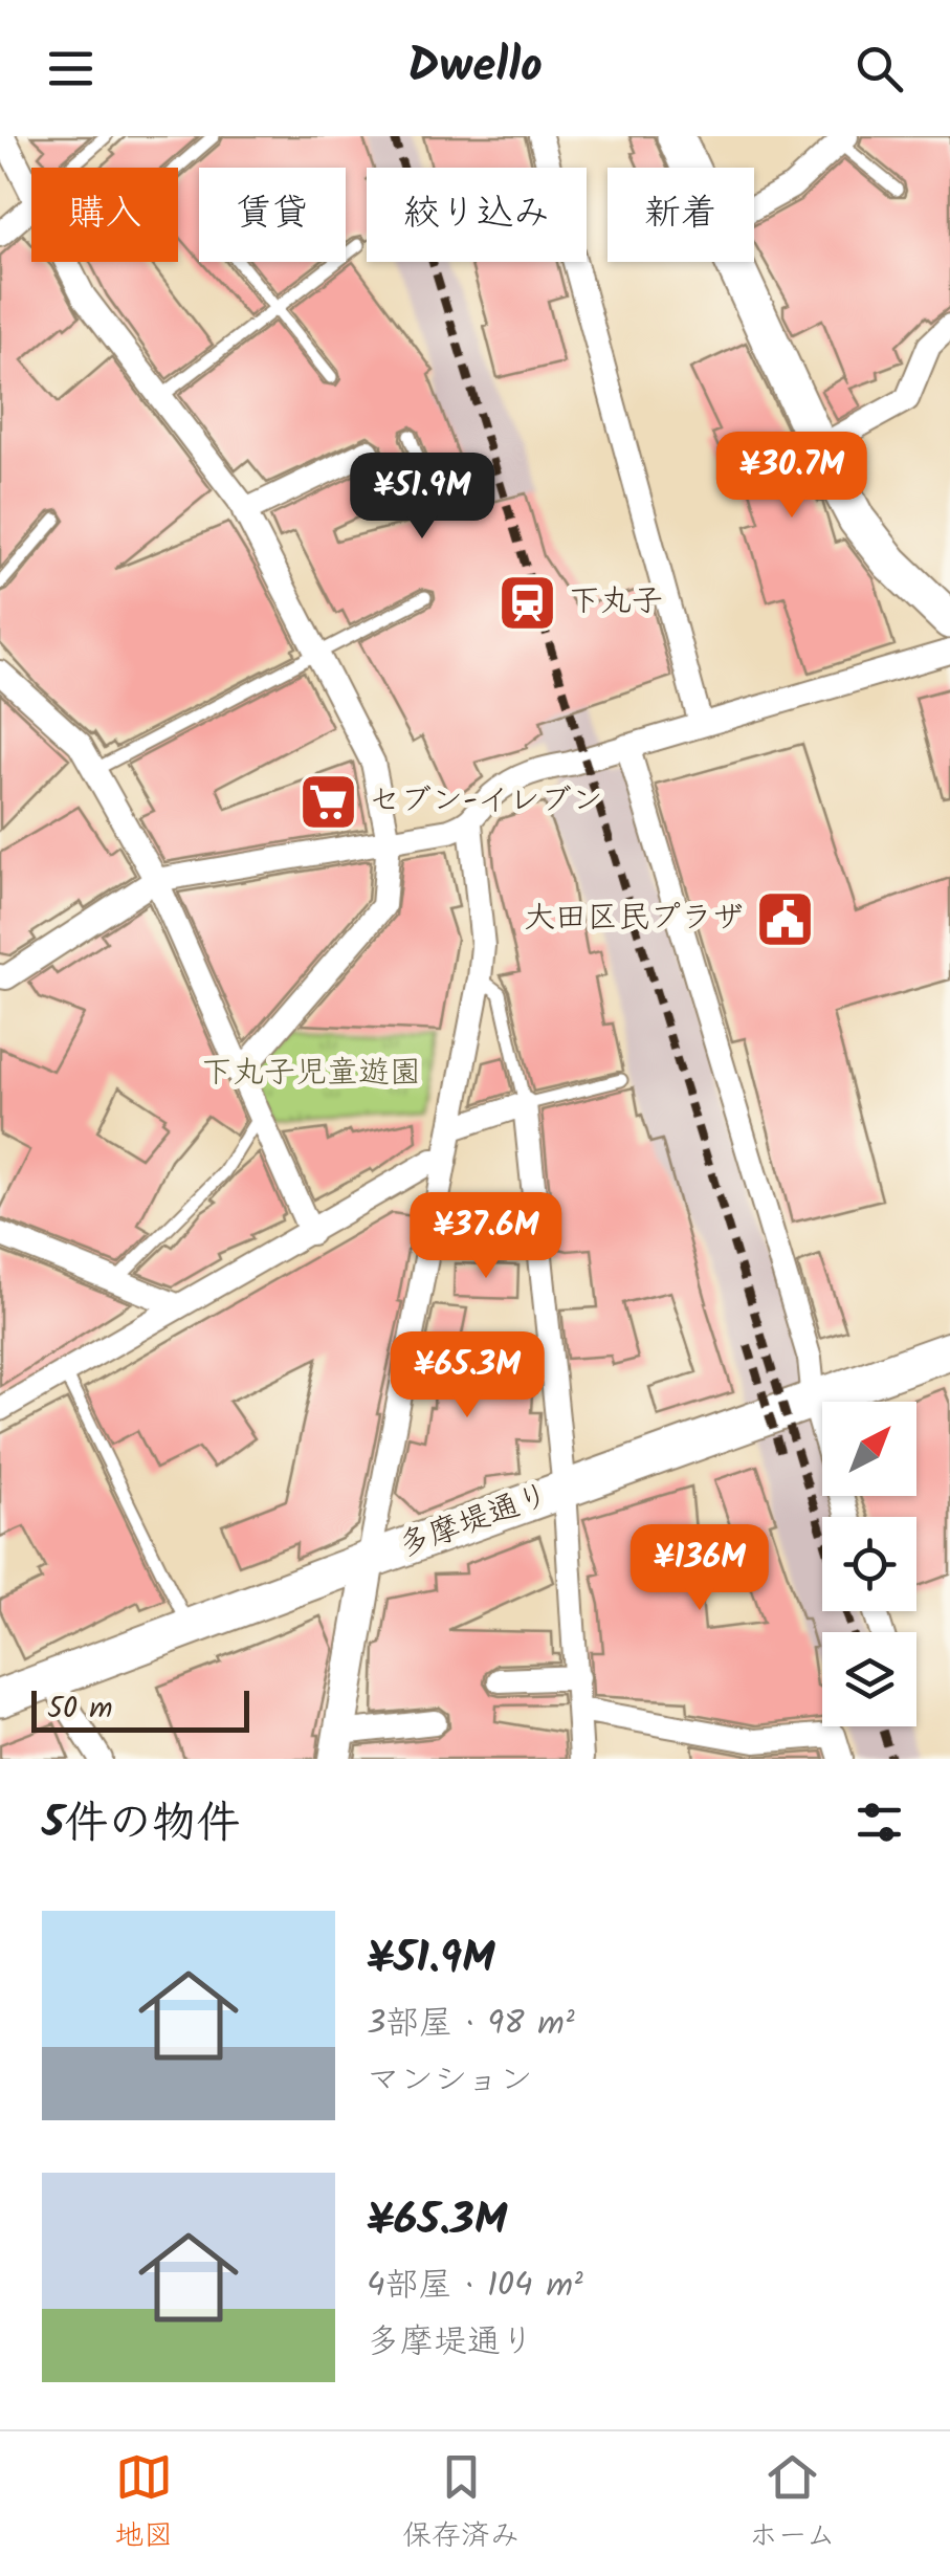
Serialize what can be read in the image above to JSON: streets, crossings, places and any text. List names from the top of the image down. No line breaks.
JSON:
{"streets":{"main road":["多摩堤通り"]},"parks":["下丸子児童遊園"],"places":{"station":["下丸子"],"supermarket":["セブン-イレブン"],"public building":["大田区民プラザ"]},"scale_bar":"50 m","north":"top right","page":{"header":"Dwello","chip":["購入","賃貸","絞り込み","新着"],"price":["¥30.7M","¥51.9M","¥37.6M","¥65.3M","¥136M"],"scale":"50 m","heading":"5件の物件","list":[{"name":"¥51.9M","note":"3部屋 · 98 m² · マンション"},{"name":"¥65.3M","note":"4部屋 · 104 m² · 多摩堤通り"}],"tabs":["地図","保存済み","ホーム"]}}
